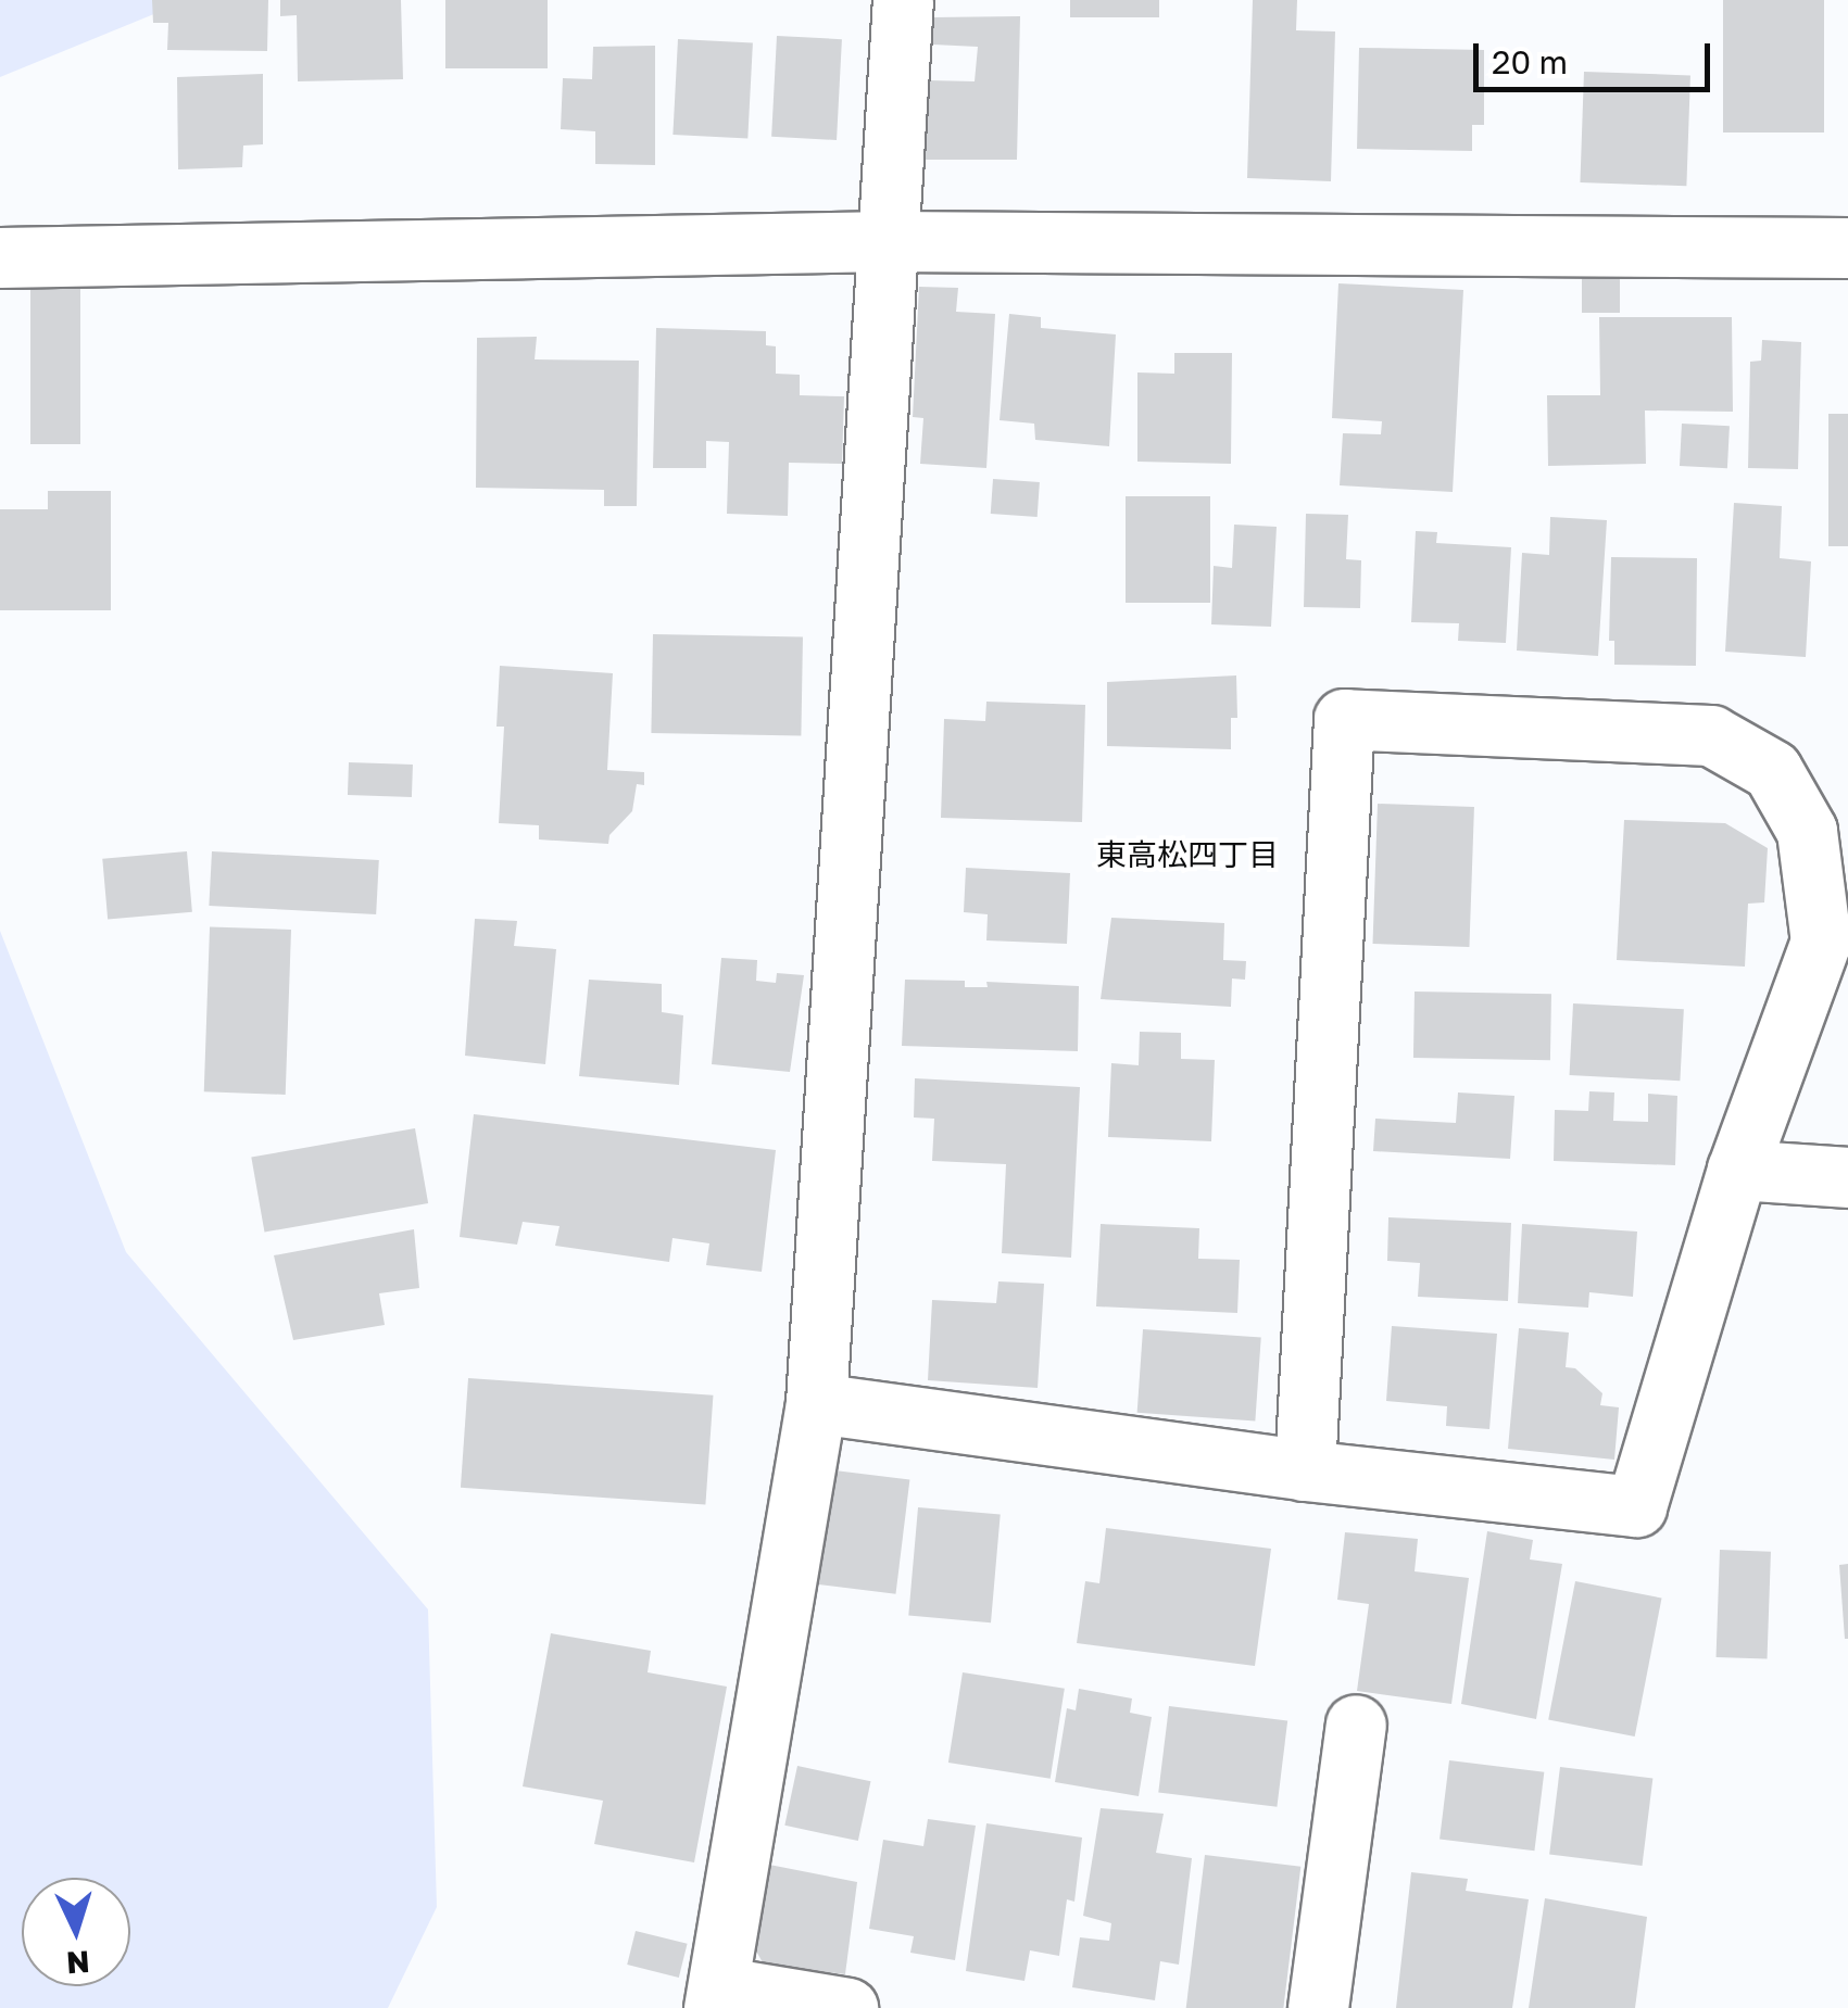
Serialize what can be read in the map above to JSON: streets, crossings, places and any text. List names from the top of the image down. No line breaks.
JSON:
{"districts":["東高松四丁目"],"scale_bar":"20 m","north":"bottom"}
